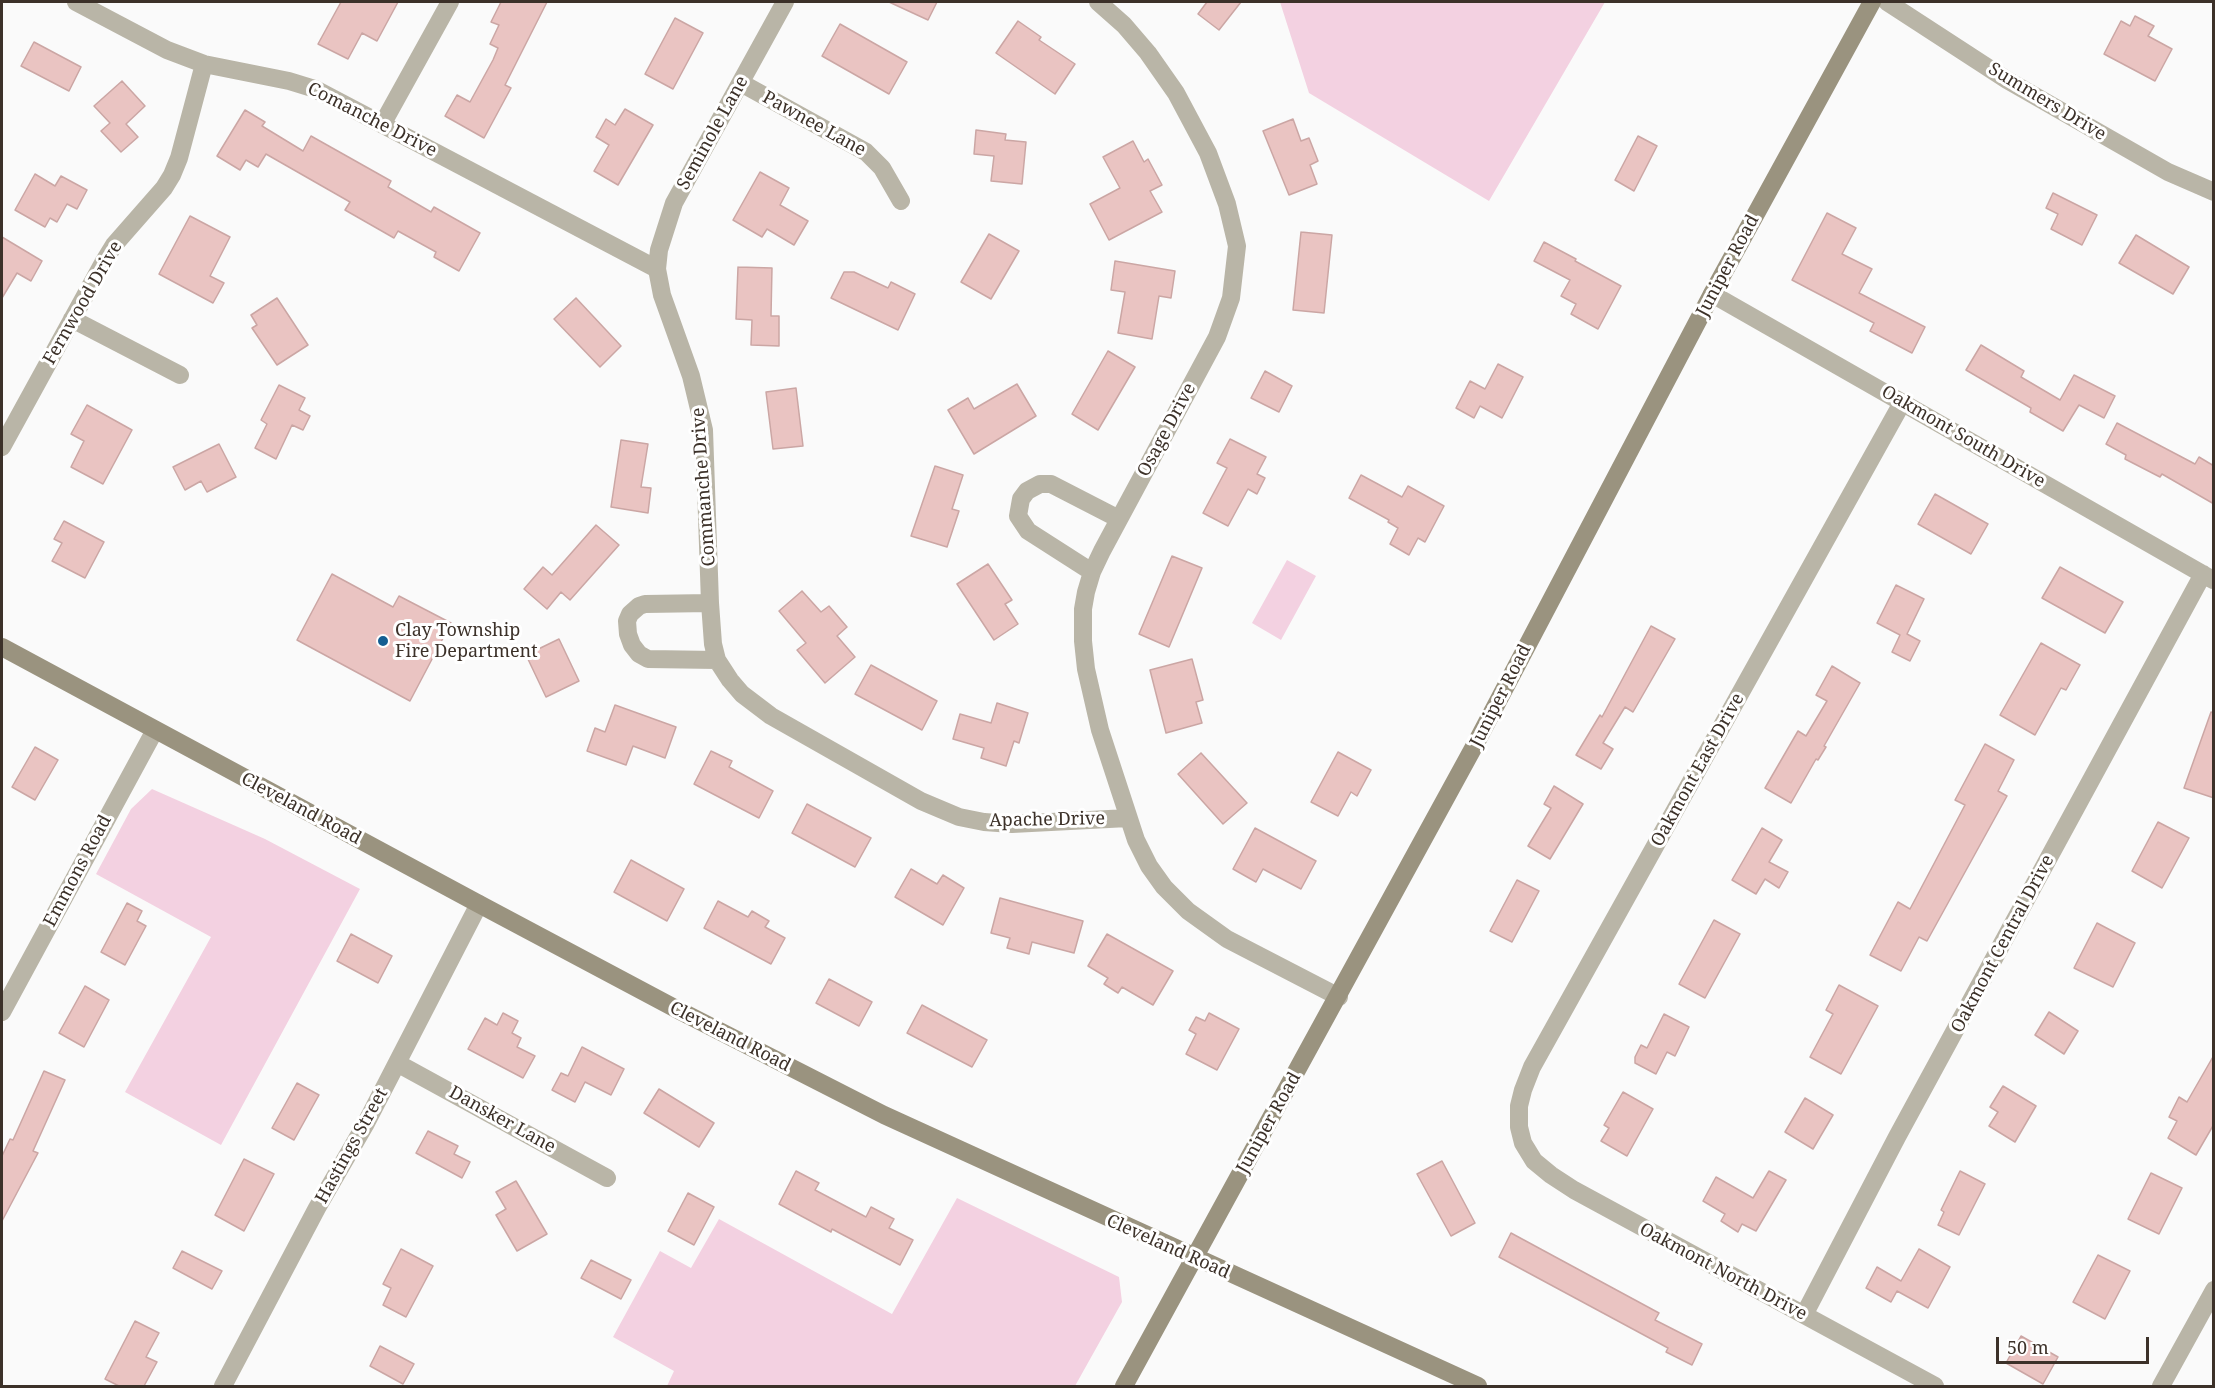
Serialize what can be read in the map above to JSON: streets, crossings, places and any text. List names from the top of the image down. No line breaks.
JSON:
{"streets":{"main road":["Juniper Road","Cleveland Road"],"street":["Summers Drive","Comanche Drive","Pawnee Lane","Seminole Lane","Fernwood Drive","Osage Drive","Oakmont South Drive","Commanche Drive","Oakmont East Drive","Apache Drive","Emmons Road","Oakmont Central Drive","Dansker Lane","Hastings Street","Oakmont North Drive"]},"crossings":[["Comanche Drive","Seminole Lane"],["Comanche Drive","Fernwood Drive"],["Comanche Drive","Commanche Drive"],["Pawnee Lane","Seminole Lane"],["Seminole Lane","Commanche Drive"],["Juniper Road","Oakmont South Drive"],["Juniper Road","Cleveland Road"],["Juniper Road","Apache Drive"],["Osage Drive","Apache Drive"],["Oakmont South Drive","Oakmont East Drive"],["Oakmont South Drive","Oakmont Central Drive"],["Commanche Drive","Apache Drive"],["Oakmont East Drive","Oakmont North Drive"],["Cleveland Road","Emmons Road"],["Cleveland Road","Hastings Street"],["Oakmont Central Drive","Oakmont North Drive"],["Dansker Lane","Hastings Street"]],"places":["Clay Township Fire Department"],"scale_bar":"50 m"}
